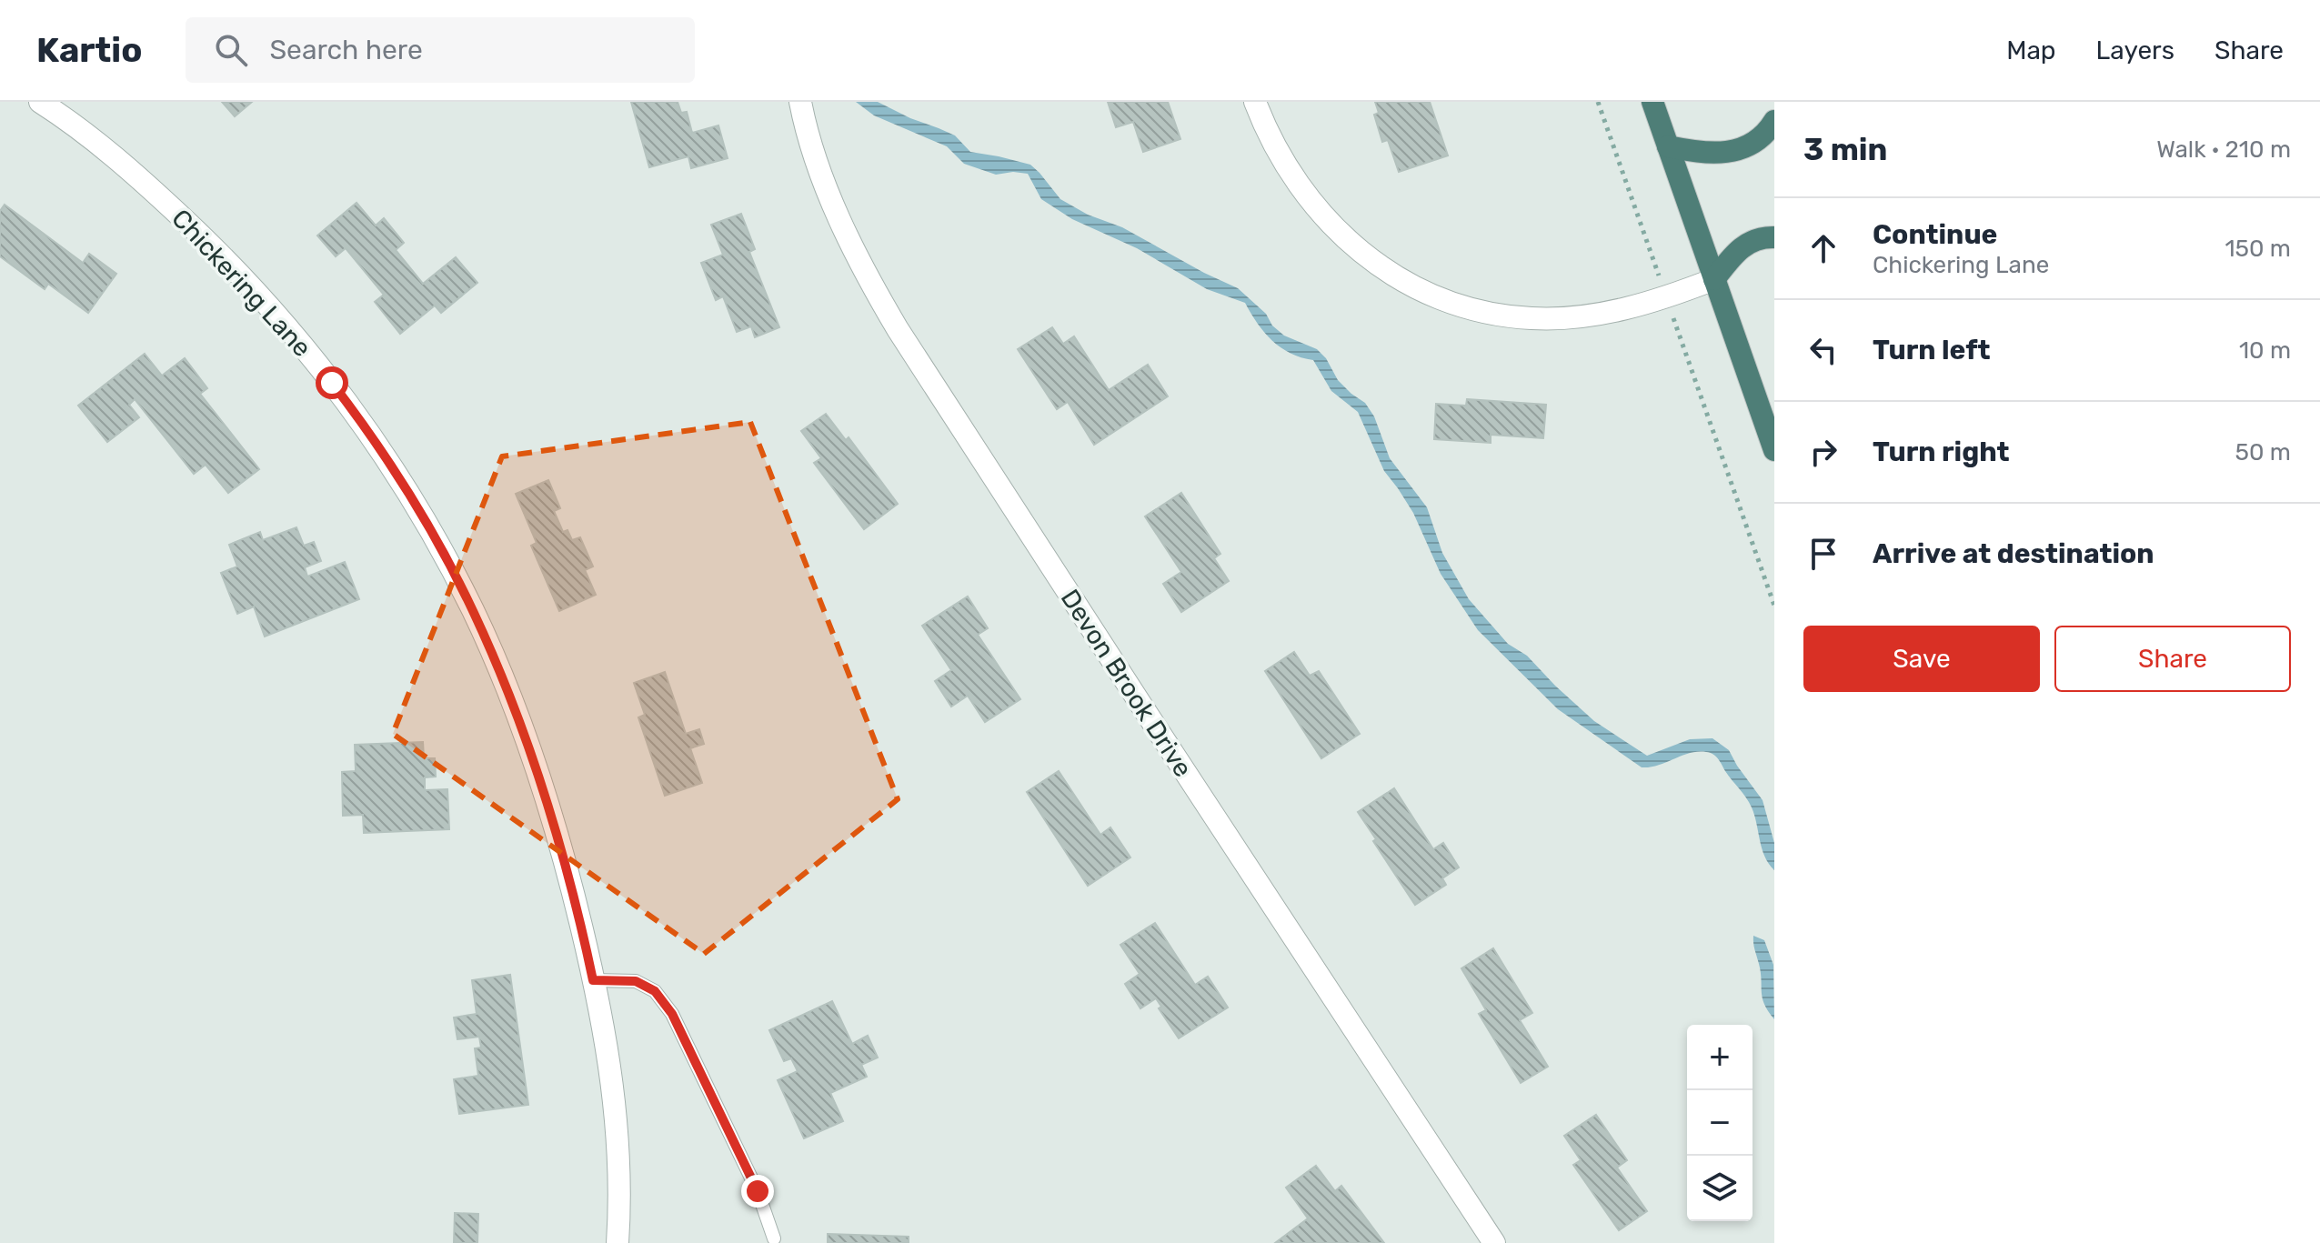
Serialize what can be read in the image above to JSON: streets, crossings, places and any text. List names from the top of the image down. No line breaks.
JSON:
{"streets":{"street":["Chickering Lane","Devon Brook Drive"]},"page":{"header":"Kartio","search":"Search here","nav":["Map","Layers","Share"],"heading":["3 min","Walk · 210 m"],"list":[["Continue","Chickering Lane","150 m"],["Turn left","10 m"],["Turn right","50 m"],"Arrive at destination"],"buttons":["Save","Share"],"map_buttons":["+","−"]}}
